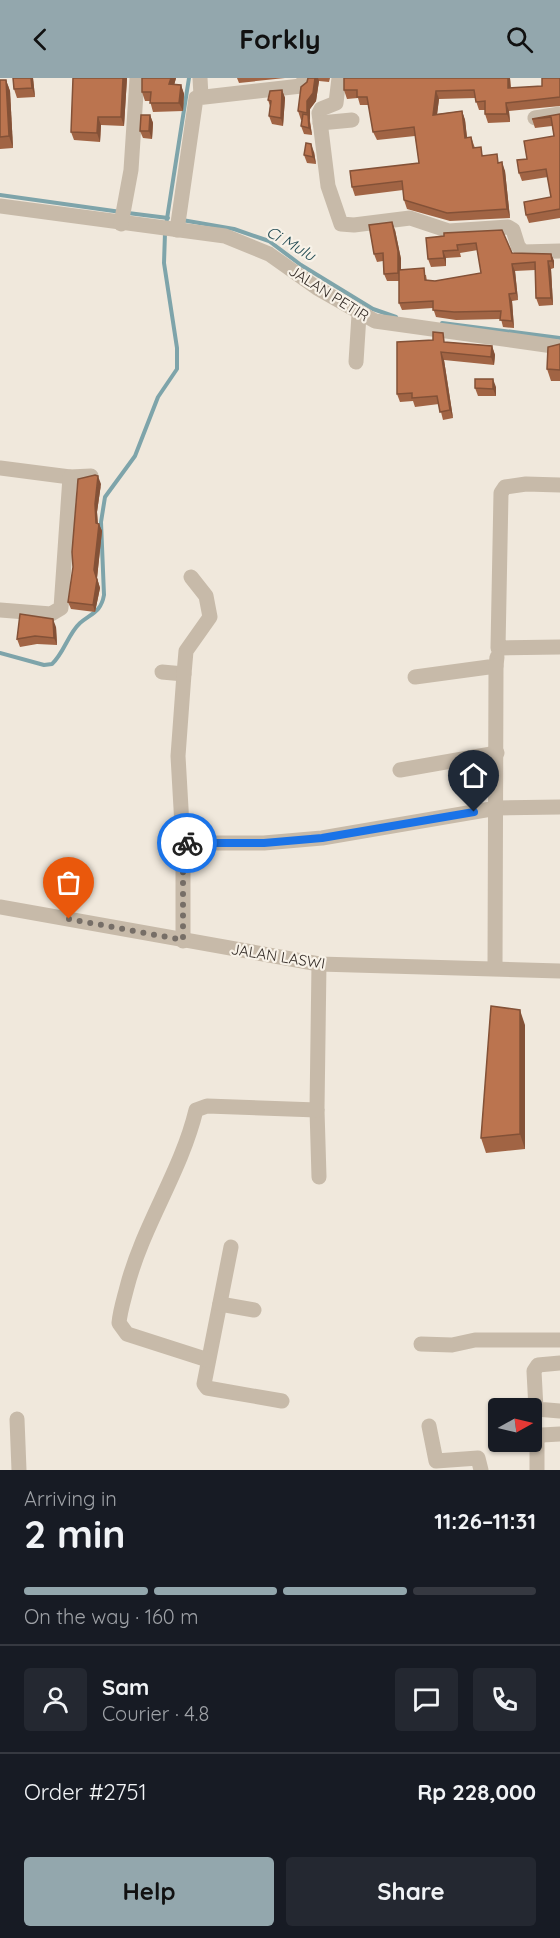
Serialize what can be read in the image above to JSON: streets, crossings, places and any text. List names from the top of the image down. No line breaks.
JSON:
{"streets":{"street":["JALAN PETIR","JALAN LASWI"]},"water":["Ci Mulu"],"north":"right","page":{"header":"Forkly","heading":["2 min","Arriving in","11:26–11:31"],"panel":["Sam","Courier · 4.8","Order #2751","Rp 228,000"],"bar":"On the way · 160 m","buttons":["Help","Share"]}}
